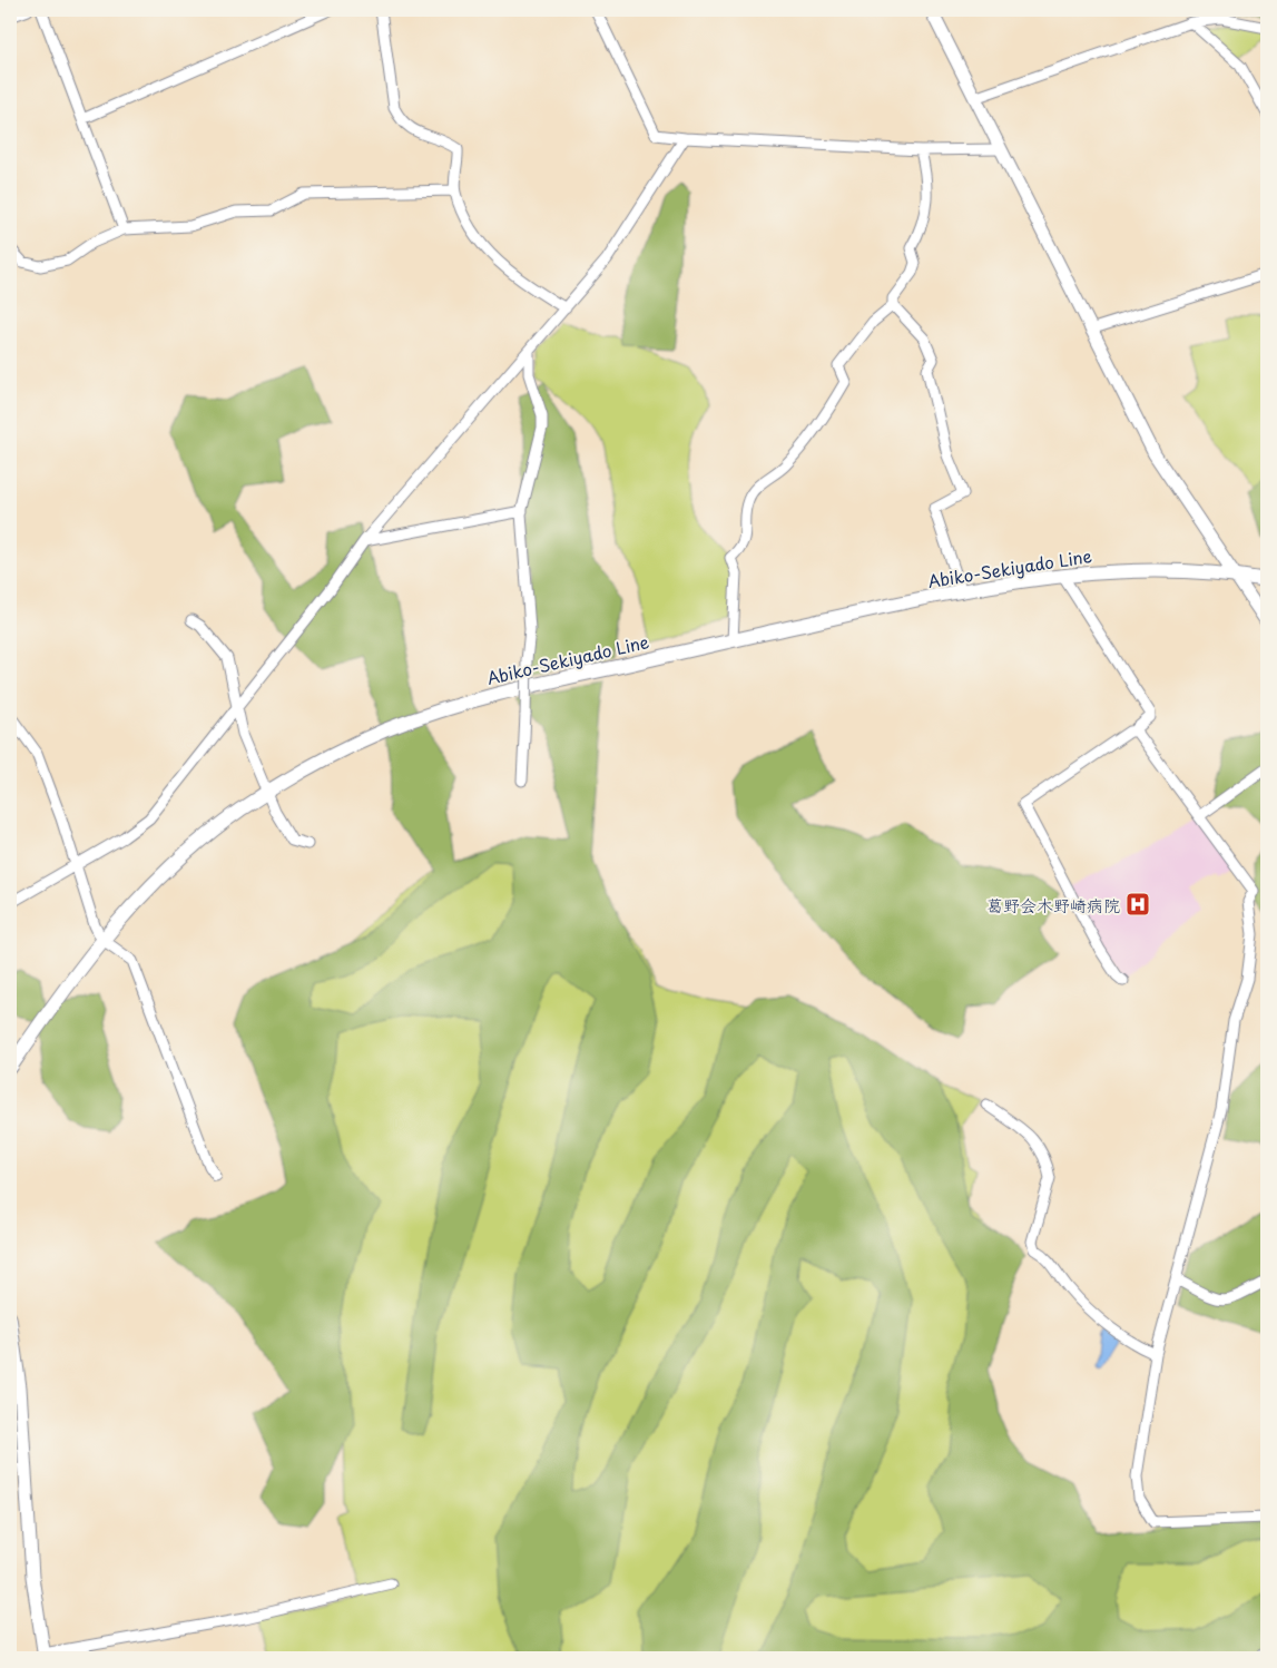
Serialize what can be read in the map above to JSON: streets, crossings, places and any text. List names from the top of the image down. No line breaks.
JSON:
{"streets":{"main road":["Abiko-Sekiyado Line"]},"places":{"hospital":["葛野会木野崎病院"]}}
